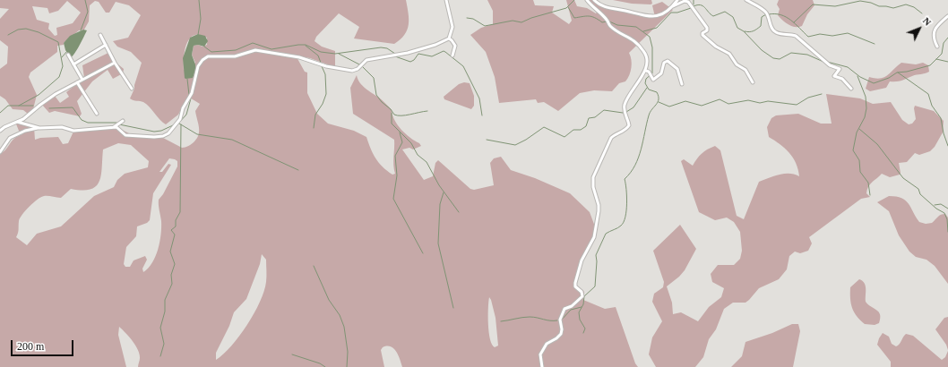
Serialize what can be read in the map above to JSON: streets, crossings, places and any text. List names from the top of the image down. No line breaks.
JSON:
{"scale_bar":"200 m","north":"top right"}
